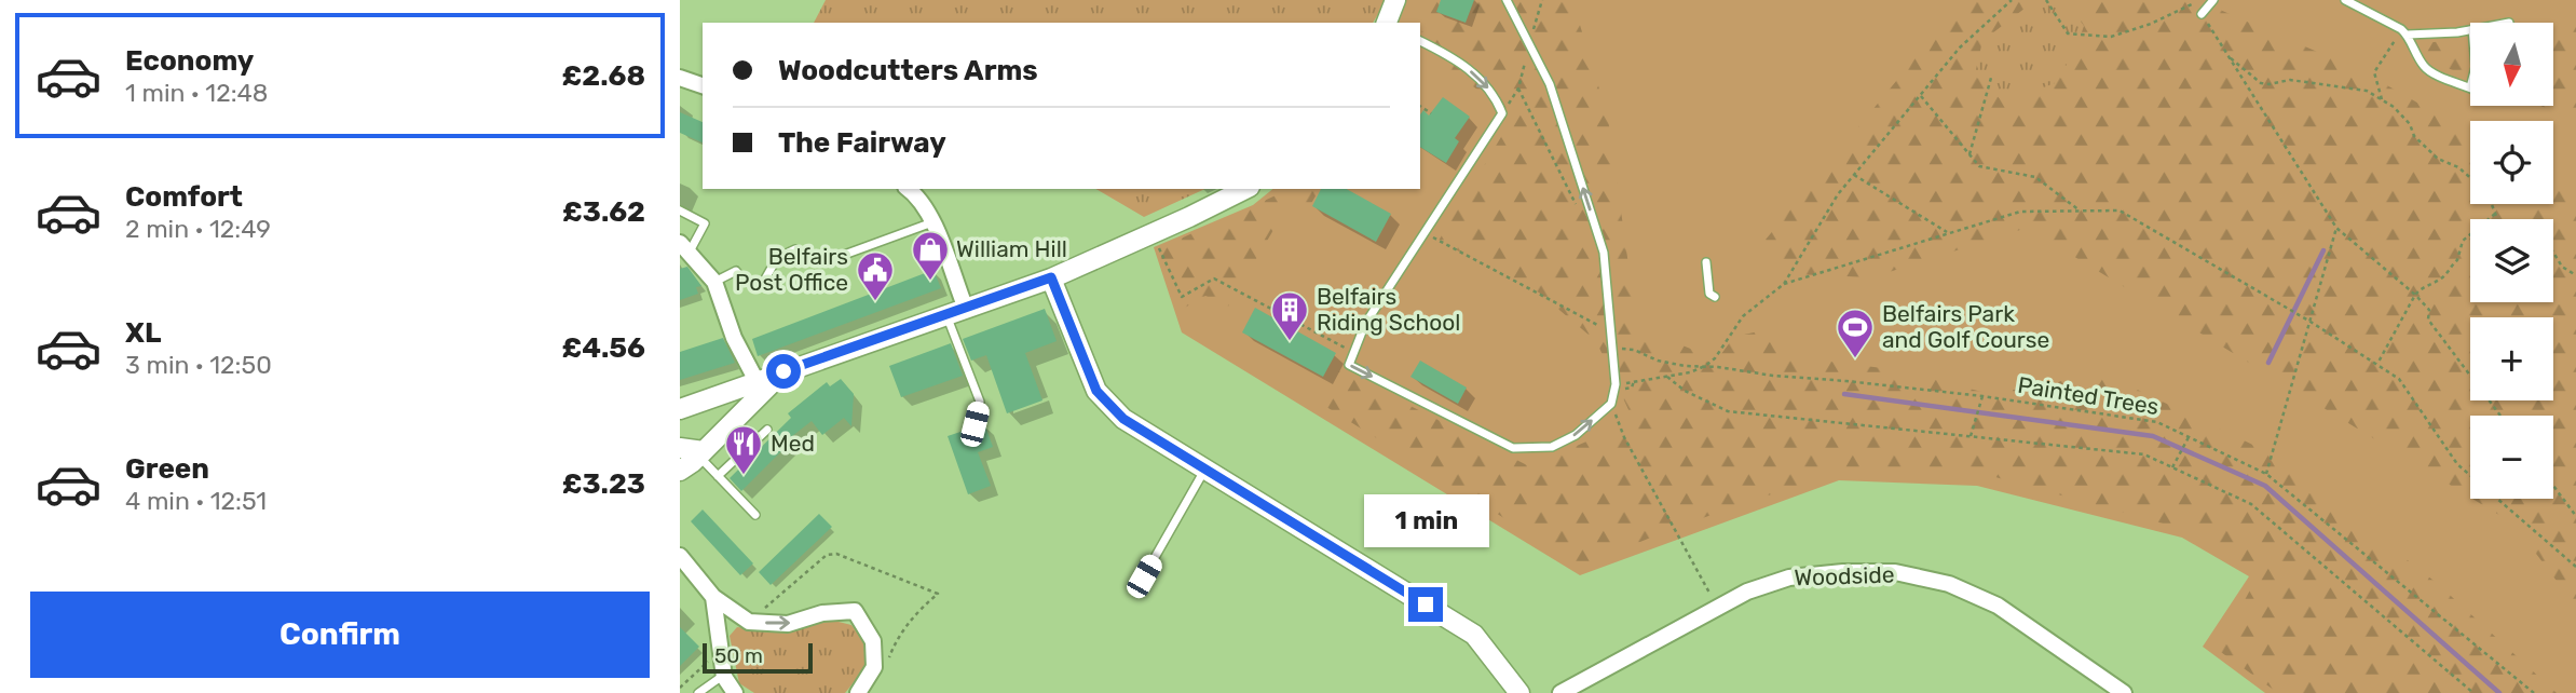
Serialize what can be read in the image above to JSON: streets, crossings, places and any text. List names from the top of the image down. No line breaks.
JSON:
{"streets":{"street":["Woodside"],"path":["Painted Trees"]},"places":{"shop":["William Hill"],"public building":["Belfairs Post Office"],"building":["Belfairs Riding School"],"sports":["Belfairs Park and Golf Course"],"restaurant":["Med"]},"scale_bar":"50 m","north":"bottom","page":{"list":[{"name":"Economy","note":"1 min · 12:48","value":"£2.68"},{"name":"Comfort","note":"2 min · 12:49","value":"£3.62"},{"name":"XL","note":"3 min · 12:50","value":"£4.56"},{"name":"Green","note":"4 min · 12:51","value":"£3.23"}],"map_buttons":["+","−"],"banner":["Woodcutters Arms","The Fairway"],"bubble":"1 min","buttons":"Confirm","scale":"50 m"}}
